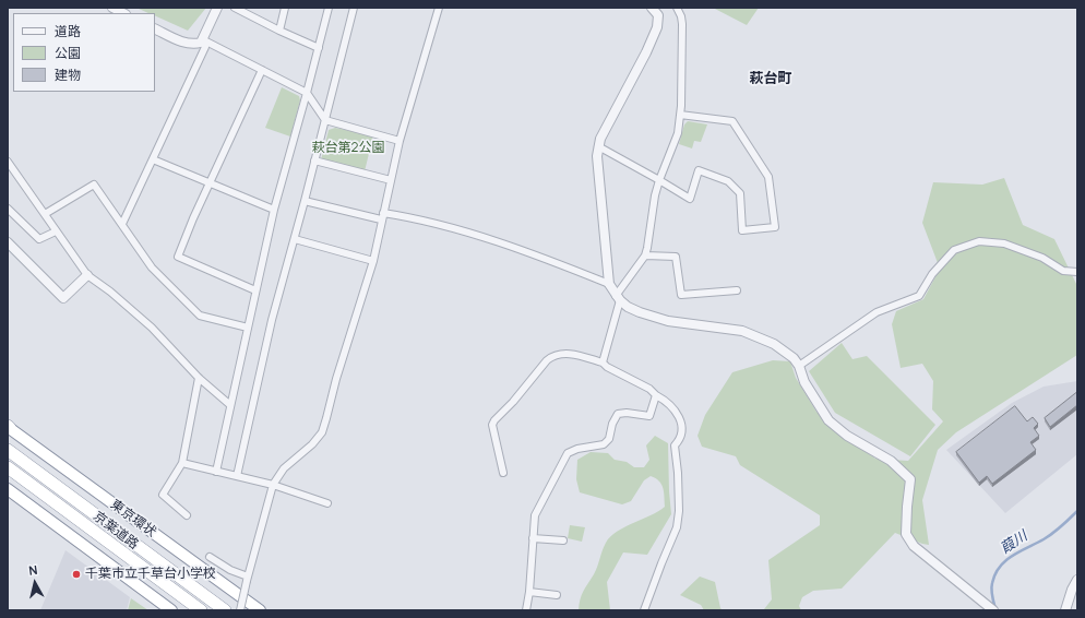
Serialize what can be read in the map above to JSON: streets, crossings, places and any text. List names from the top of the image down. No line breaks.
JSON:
{"streets":{"highway":["東京環状","京葉道路"]},"districts":["萩台町"],"water":["葭川"],"parks":["萩台第2公園"],"places":["千葉市立千草台小学校"],"legend":["道路","公園","建物"],"north":"top"}
